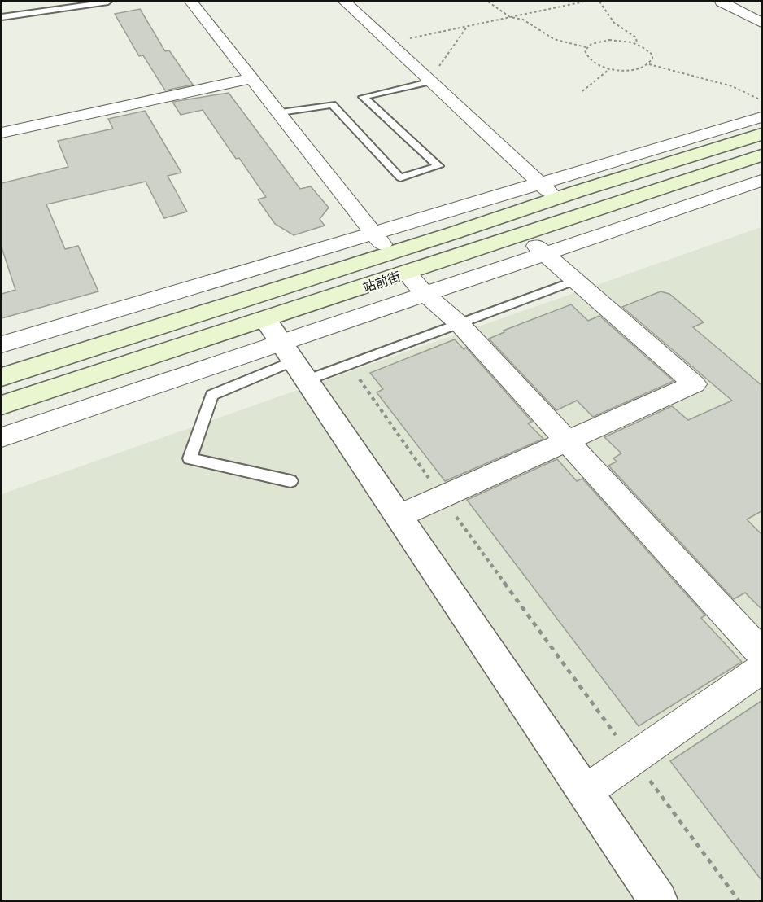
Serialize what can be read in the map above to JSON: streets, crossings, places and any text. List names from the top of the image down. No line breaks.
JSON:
{"streets":{"main road":["站前街"]}}
